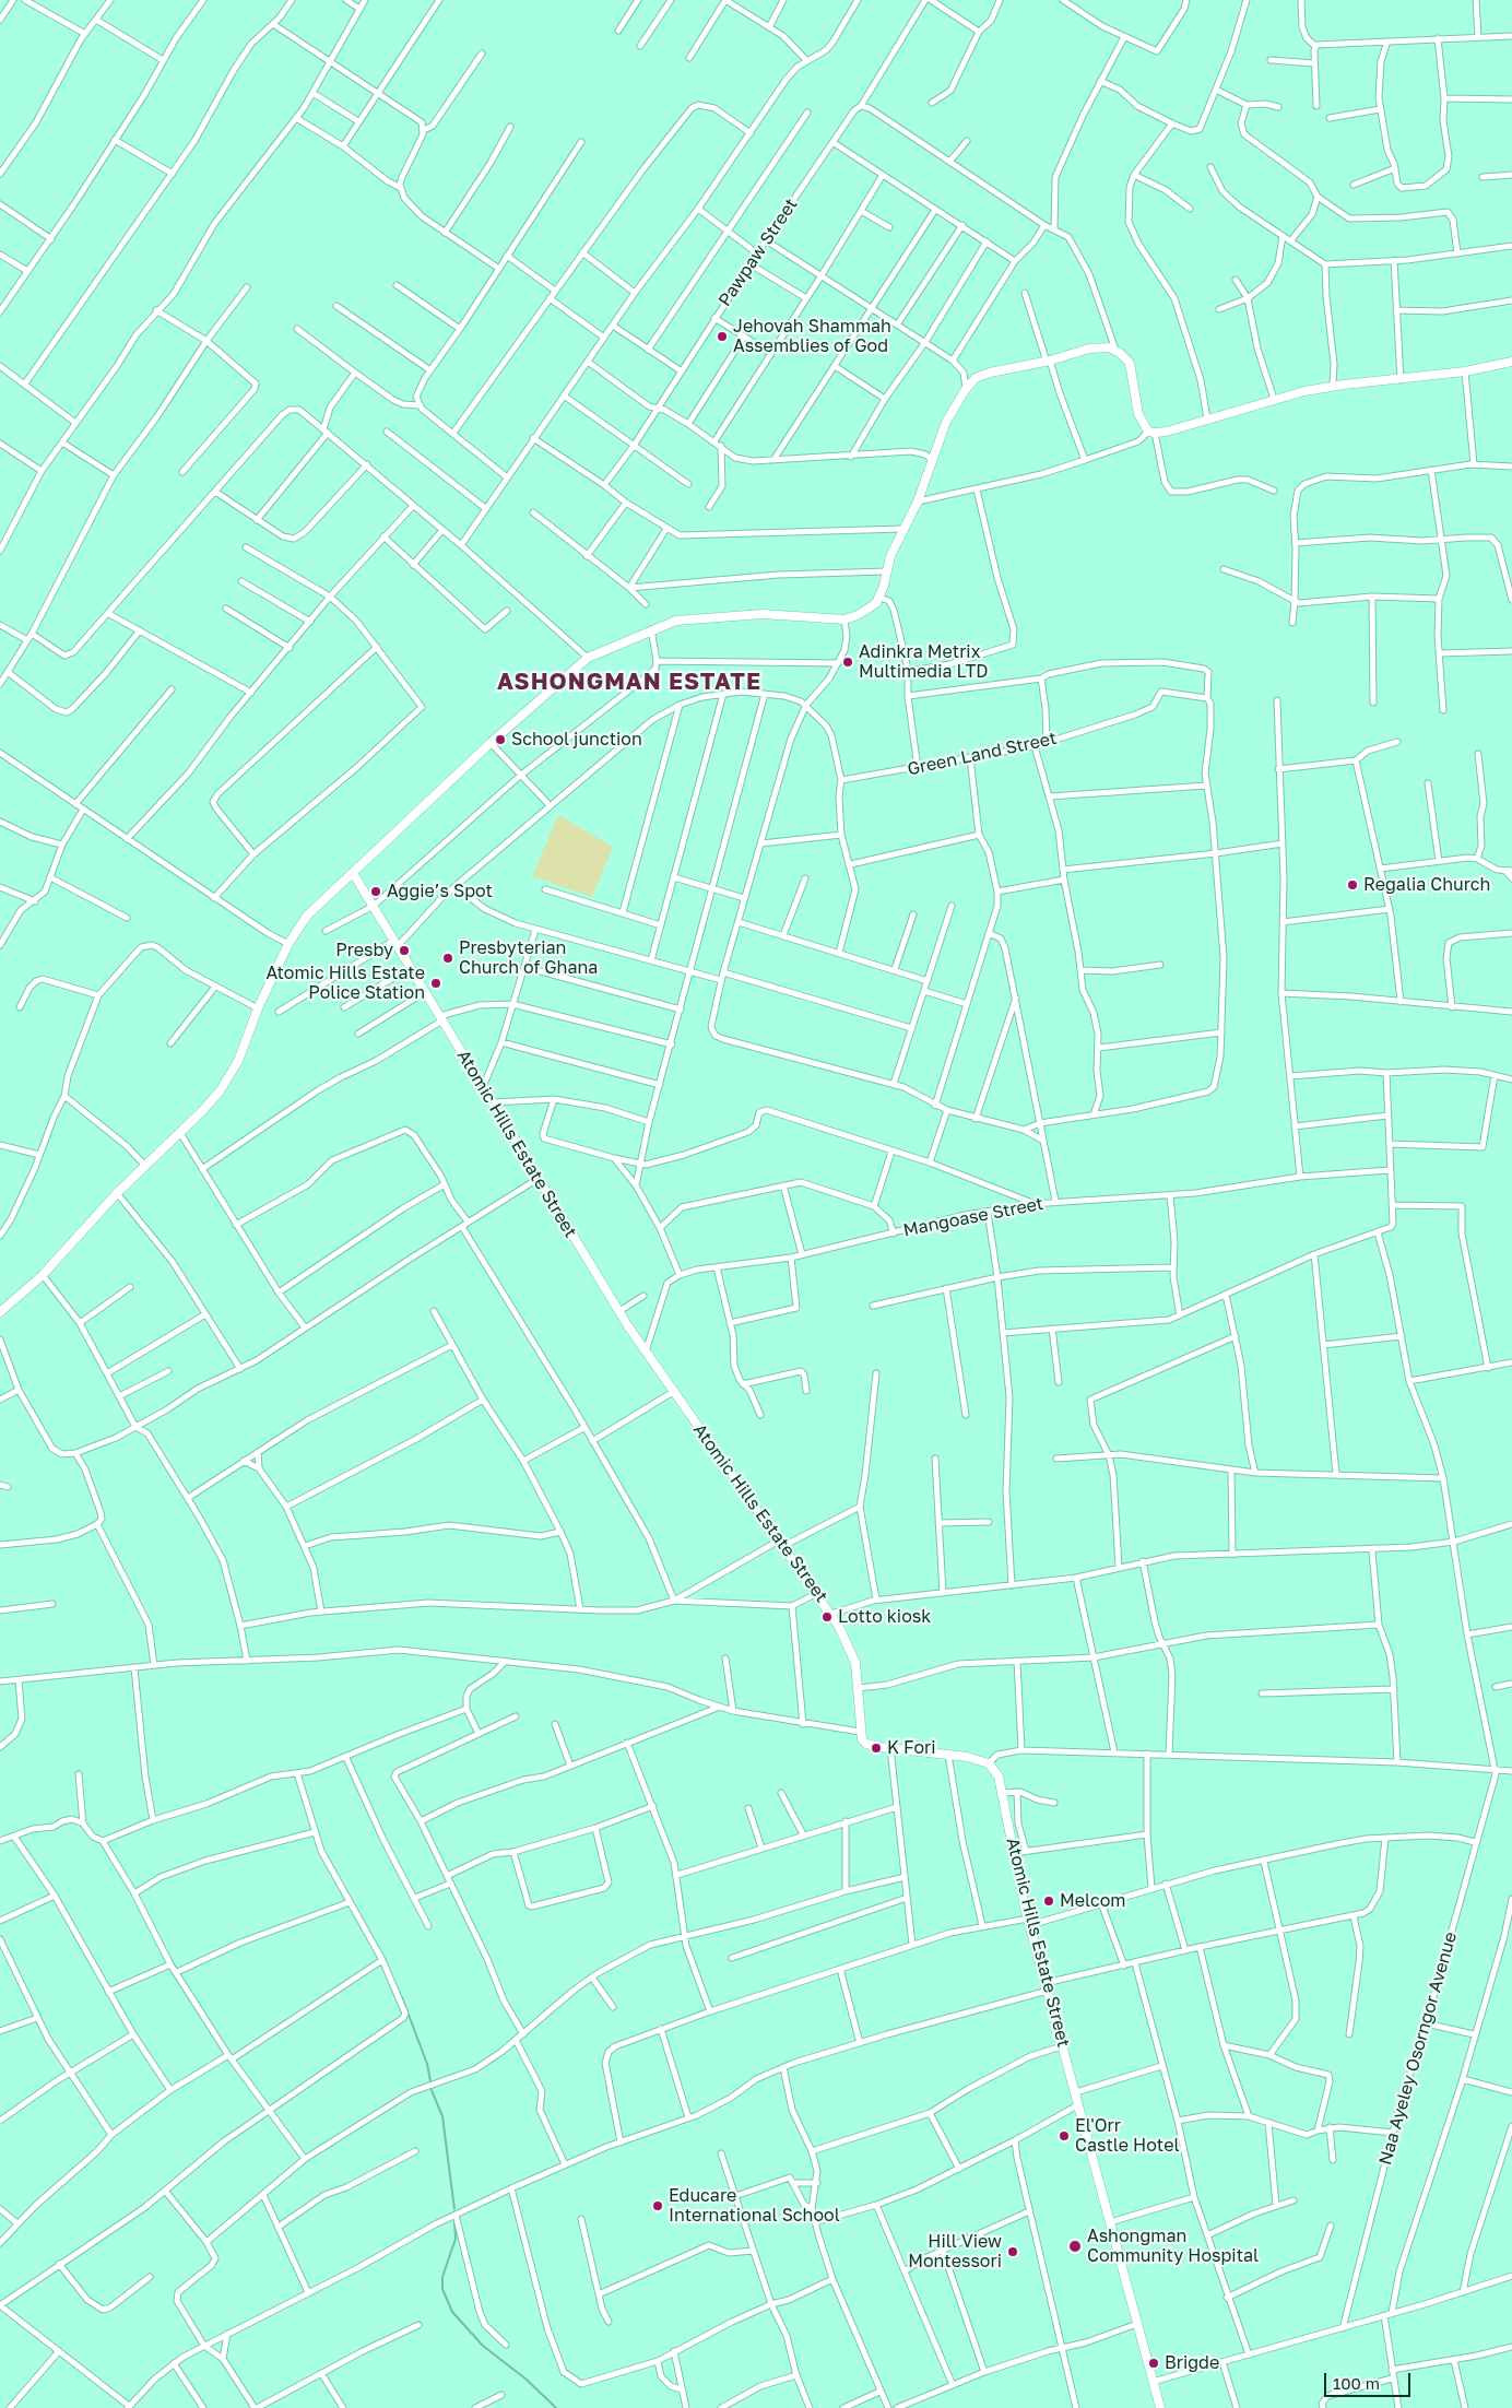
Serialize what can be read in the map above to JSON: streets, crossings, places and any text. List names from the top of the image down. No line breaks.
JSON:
{"streets":{"street":["Pawpaw Street","Green Land Street","Atomic Hills Estate Street","Mangoase Street","Naa Ayeley Osorngor Avenue"]},"districts":["ASHONGMAN ESTATE"],"places":["Jehovah Shammah Assemblies of God","Adinkra Metrix Multimedia LTD","School junction","Regalia Church","Aggie’s Spot","Presby","Presbyterian Church of Ghana","Atomic Hills Estate Police Station","Lotto kiosk","K Fori","Melcom","El'Orr Castle Hotel","Educare International School","Ashongman Community Hospital","Hill View Montessori","Brigde"],"scale_bar":"100 m"}
